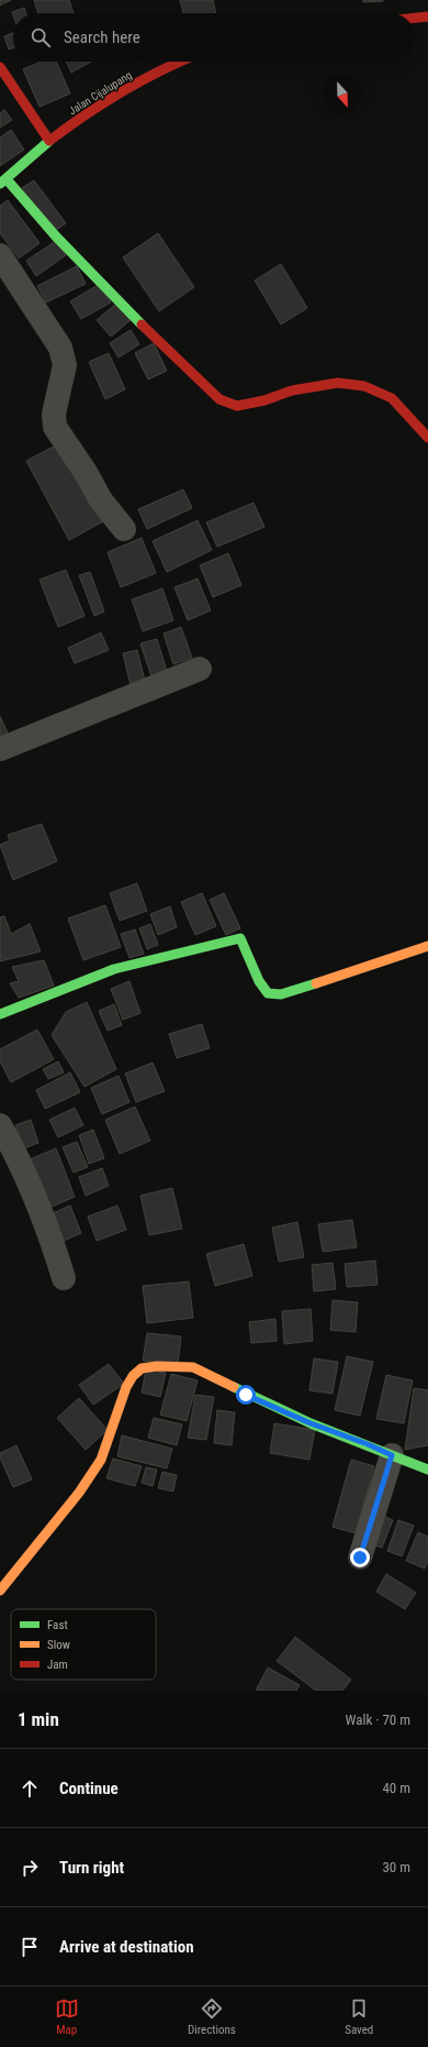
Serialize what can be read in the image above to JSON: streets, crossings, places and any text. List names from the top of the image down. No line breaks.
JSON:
{"streets":{"street":["Jalan Cijalupang"]},"legend":["Fast","Slow","Jam"],"north":"bottom","page":{"search":"Search here","heading":["1 min","Walk · 70 m"],"list":[["Continue","40 m"],["Turn right","30 m"],"Arrive at destination"],"nav":["Map","Directions","Saved"]}}
